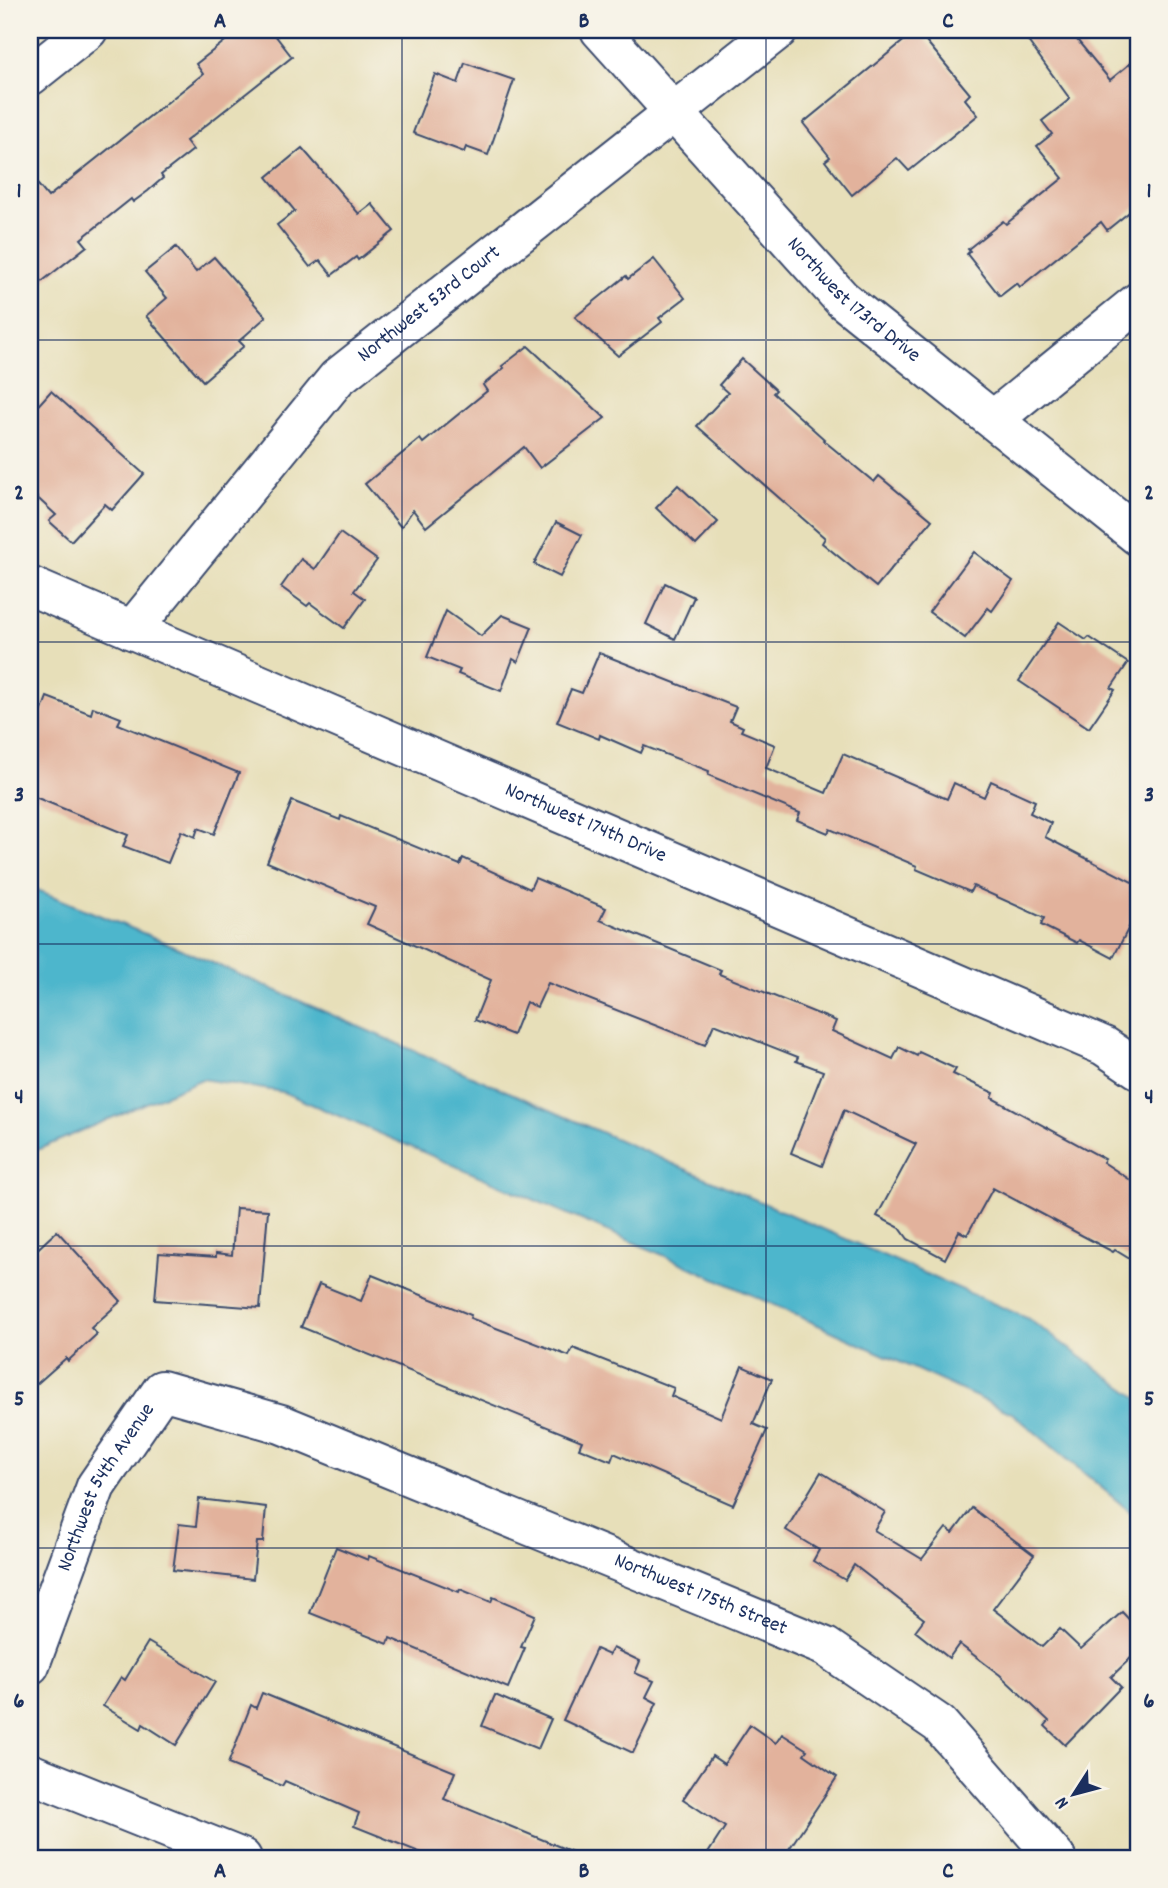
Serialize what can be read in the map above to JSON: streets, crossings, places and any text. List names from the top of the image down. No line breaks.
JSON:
{"streets":{"street":["Northwest 173rd Drive","Northwest 53rd Court","Northwest 174th Drive","Northwest 54th Avenue","Northwest 175th Street"]},"crossings":[["Northwest 173rd Drive","Northwest 53rd Court"],["Northwest 53rd Court","Northwest 174th Drive"],["Northwest 54th Avenue","Northwest 175th Street"]],"north":"bottom left","grid":{"columns":["A","B","C"],"rows":["1","2","3","4","5","6"]}}
